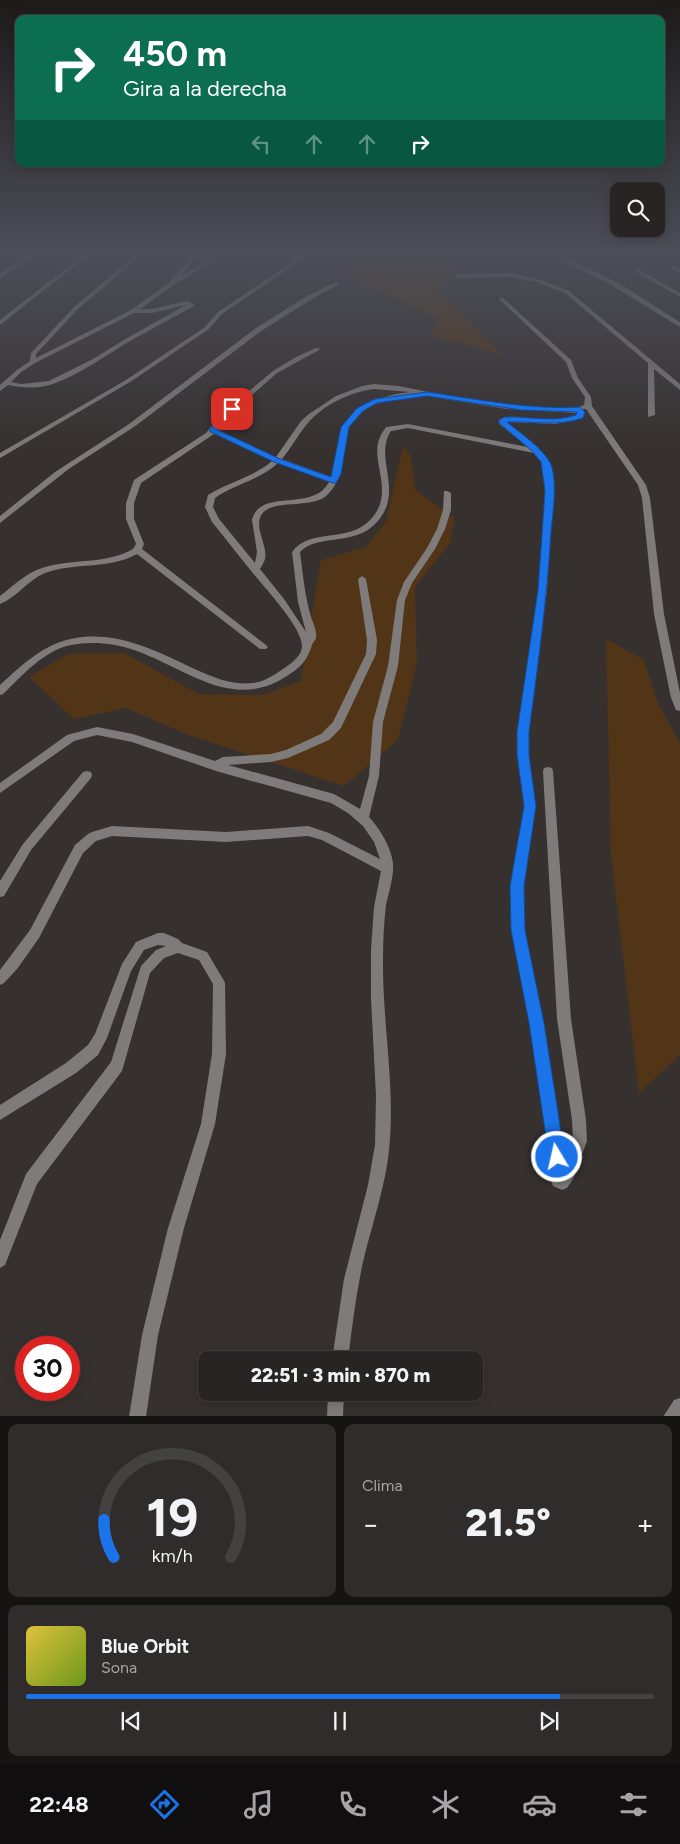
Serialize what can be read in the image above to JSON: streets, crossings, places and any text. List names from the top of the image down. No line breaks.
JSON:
{"page":{"turn":["450 m","Gira a la derecha"],"limit":"30","trip":"22:51 · 3 min · 870 m","tile":"Clima","heat":["−","21.5°","+"],"song":["Blue Orbit","Sona"],"tabs":"22:48","gauge":["19","km/h"]}}
